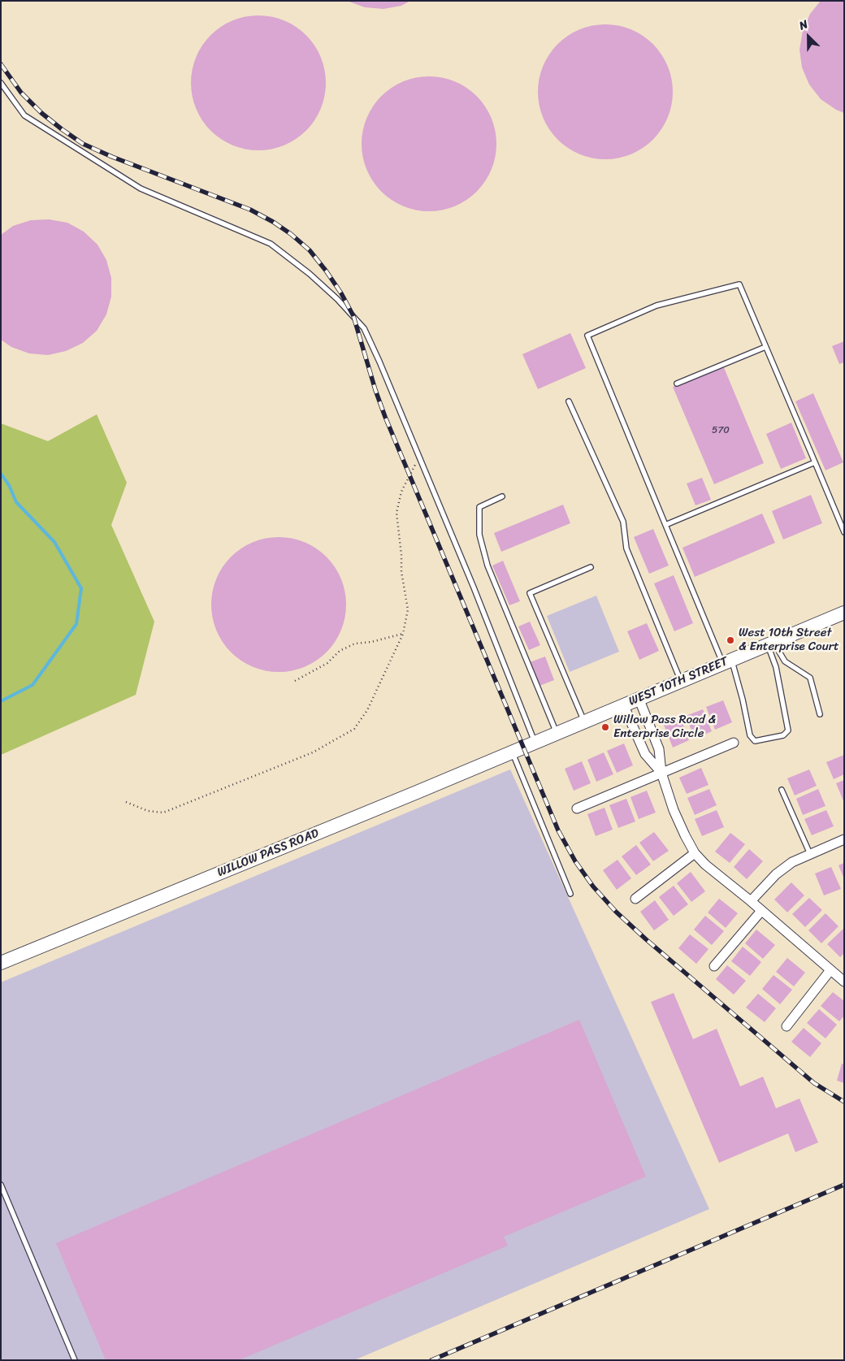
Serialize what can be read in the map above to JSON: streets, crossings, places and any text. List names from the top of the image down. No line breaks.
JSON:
{"streets":{"main road":["WEST 10TH STREET","WILLOW PASS ROAD"]},"crossings":[["WEST 10TH STREET","WILLOW PASS ROAD"]],"places":["West 10th Street & Enterprise Court","Willow Pass Road & Enterprise Circle"],"house_numbers":["570"],"north":"top left"}
